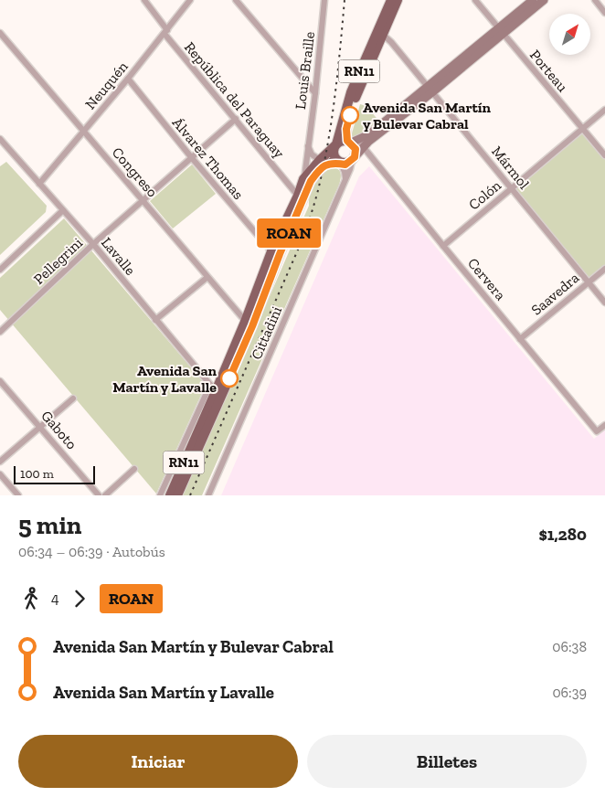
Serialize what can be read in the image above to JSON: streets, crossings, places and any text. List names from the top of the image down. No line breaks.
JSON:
{"streets":{"main road":["RN11"],"street":["Louis Braille","Porteau","Neuquén","República del Paraguay","Álvarez Thomas","Mármol","Congreso","Colón","Lavalle","Pellegrini","Cervera","Saavedra","Cittadini","Gaboto"]},"crossings":[["Louis Braille","RN11"],["Porteau","Colón"],["RN11","República del Paraguay"],["RN11","Álvarez Thomas"],["RN11","Mármol"],["RN11","Congreso"],["RN11","Lavalle"],["RN11","Cervera"],["RN11","Cittadini"],["Neuquén","República del Paraguay"],["Neuquén","Álvarez Thomas"],["Neuquén","Congreso"],["Neuquén","Lavalle"],["República del Paraguay","Pellegrini"],["Álvarez Thomas","Pellegrini"],["Mármol","Colón"],["Mármol","Saavedra"],["Congreso","Pellegrini"],["Colón","Cervera"],["Lavalle","Pellegrini"],["Cervera","Saavedra"],["Cervera","Cittadini"]],"places":["Avenida San Martín y Bulevar Cabral","Avenida San Martín y Lavalle"],"lines":["bus line ROAN"],"scale_bar":"100 m","north":"top right","page":{"on_map":"ROAN","scale":"100 m","heading":["5 min","06:34 – 06:39 · Autobús","$1,280"],"legs":["4","ROAN"],"list":[{"name":"Avenida San Martín y Bulevar Cabral","value":"06:38"},{"name":"Avenida San Martín y Lavalle","value":"06:39"}],"buttons":["Iniciar","Billetes"]}}
